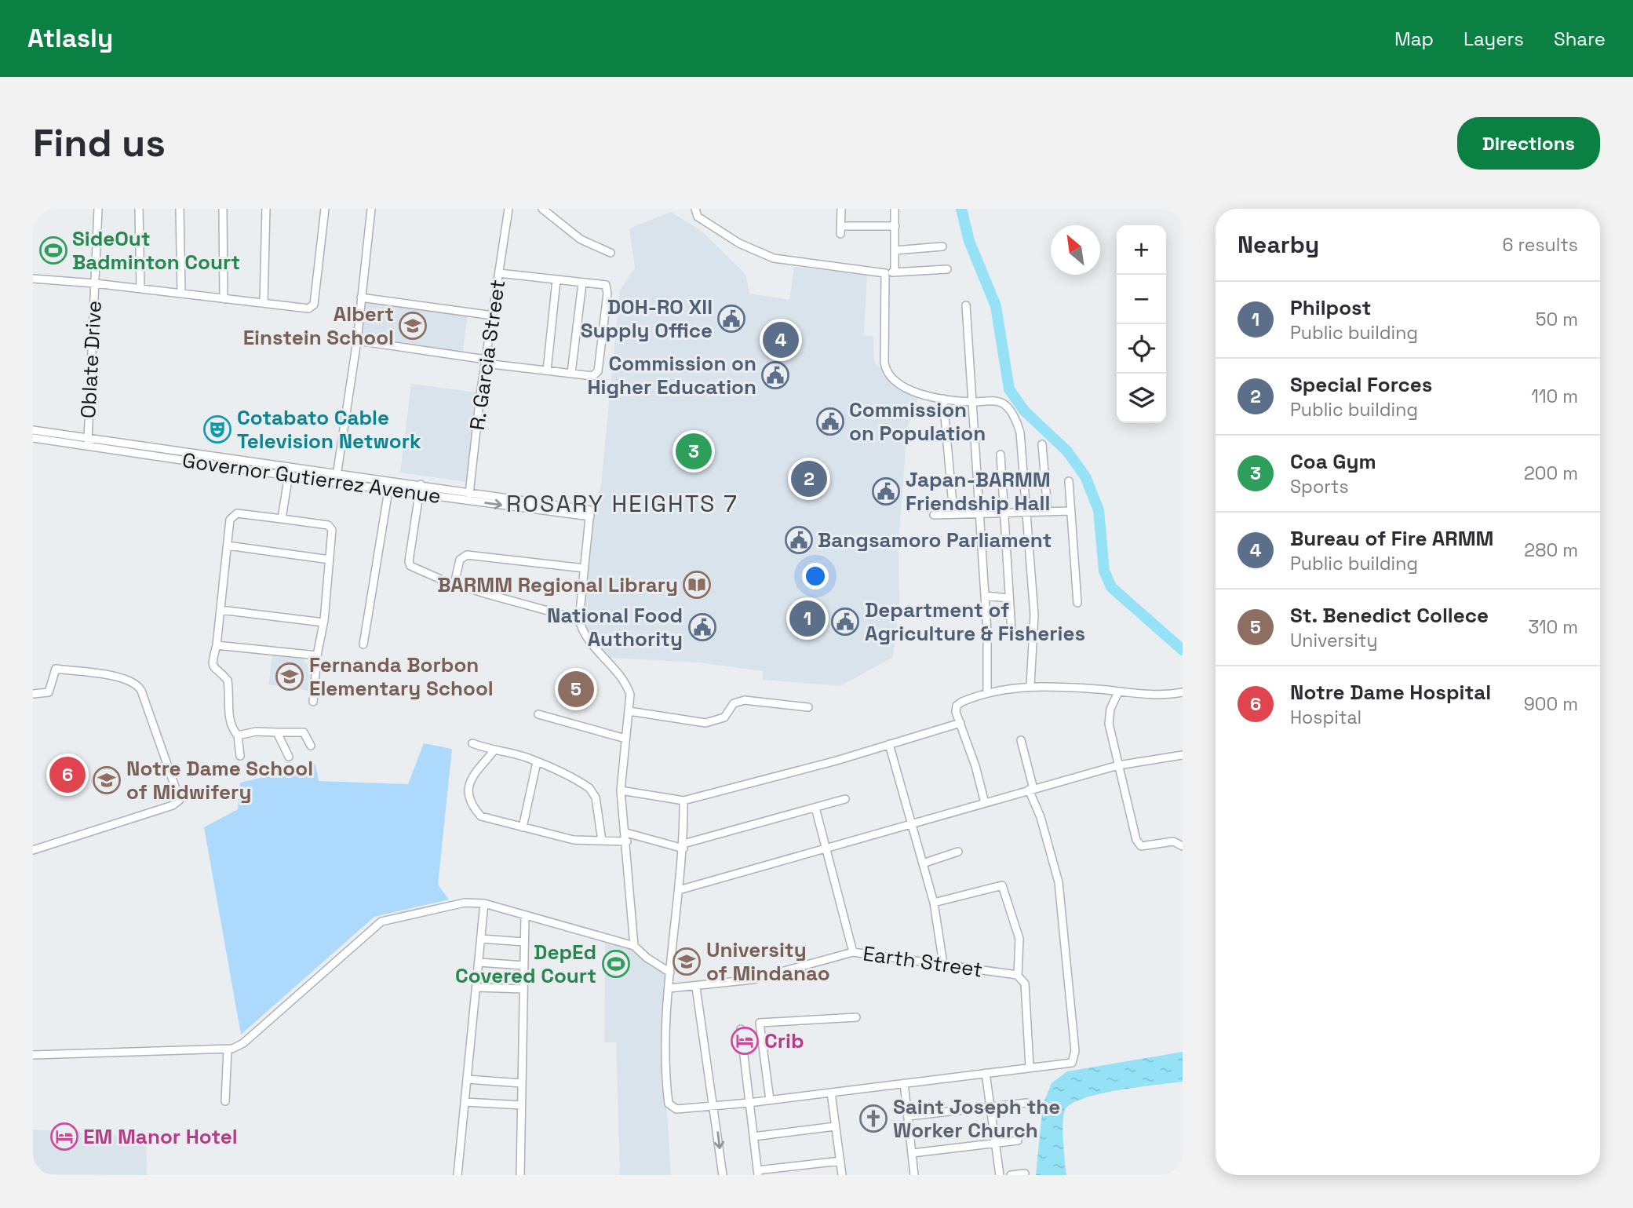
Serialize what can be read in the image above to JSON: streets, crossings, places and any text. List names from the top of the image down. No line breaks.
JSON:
{"streets":{"street":["R. Garcia Street","Oblate Drive","Governor Gutierrez Avenue","Earth Street"]},"crossings":[["R. Garcia Street","Governor Gutierrez Avenue"],["Oblate Drive","Governor Gutierrez Avenue"]],"districts":["ROSARY HEIGHTS 7"],"places":{"sports":["SideOut Badminton Court","DepEd Covered Court"],"public building":["DOH-RO XII Supply Office","Commission on Higher Education","Commission on Population","Japan-BARMM Friendship Hall","Bangsamoro Parliament","Department of Agriculture & Fisheries","National Food Authority"],"school or university":["Albert Einstein School","Fernanda Borbon Elementary School","Notre Dame School of Midwifery","University of Mindanao"],"theatre":["Cotabato Cable Television Network"],"library":["BARMM Regional Library"],"hotel":["Crib","EM Manor Hotel"],"church":["Saint Joseph the Worker Church"]},"north":"top left","page":{"header":"Atlasly","nav":["Map","Layers","Share"],"buttons":"Directions","title":"Find us","heading":["Nearby","6 results"],"map_buttons":["+","−"],"list":[{"mark":"1","name":"Philpost","note":"Public building","value":"50 m"},{"mark":"2","name":"Special Forces","note":"Public building","value":"110 m"},{"mark":"3","name":"Coa Gym","note":"Sports","value":"200 m"},{"mark":"4","name":"Bureau of Fire ARMM","note":"Public building","value":"280 m"},{"mark":"5","name":"St. Benedict Collece","note":"University","value":"310 m"},{"mark":"6","name":"Notre Dame Hospital","note":"Hospital","value":"900 m"}],"pins":["4","3","2","1","5","6"]}}
